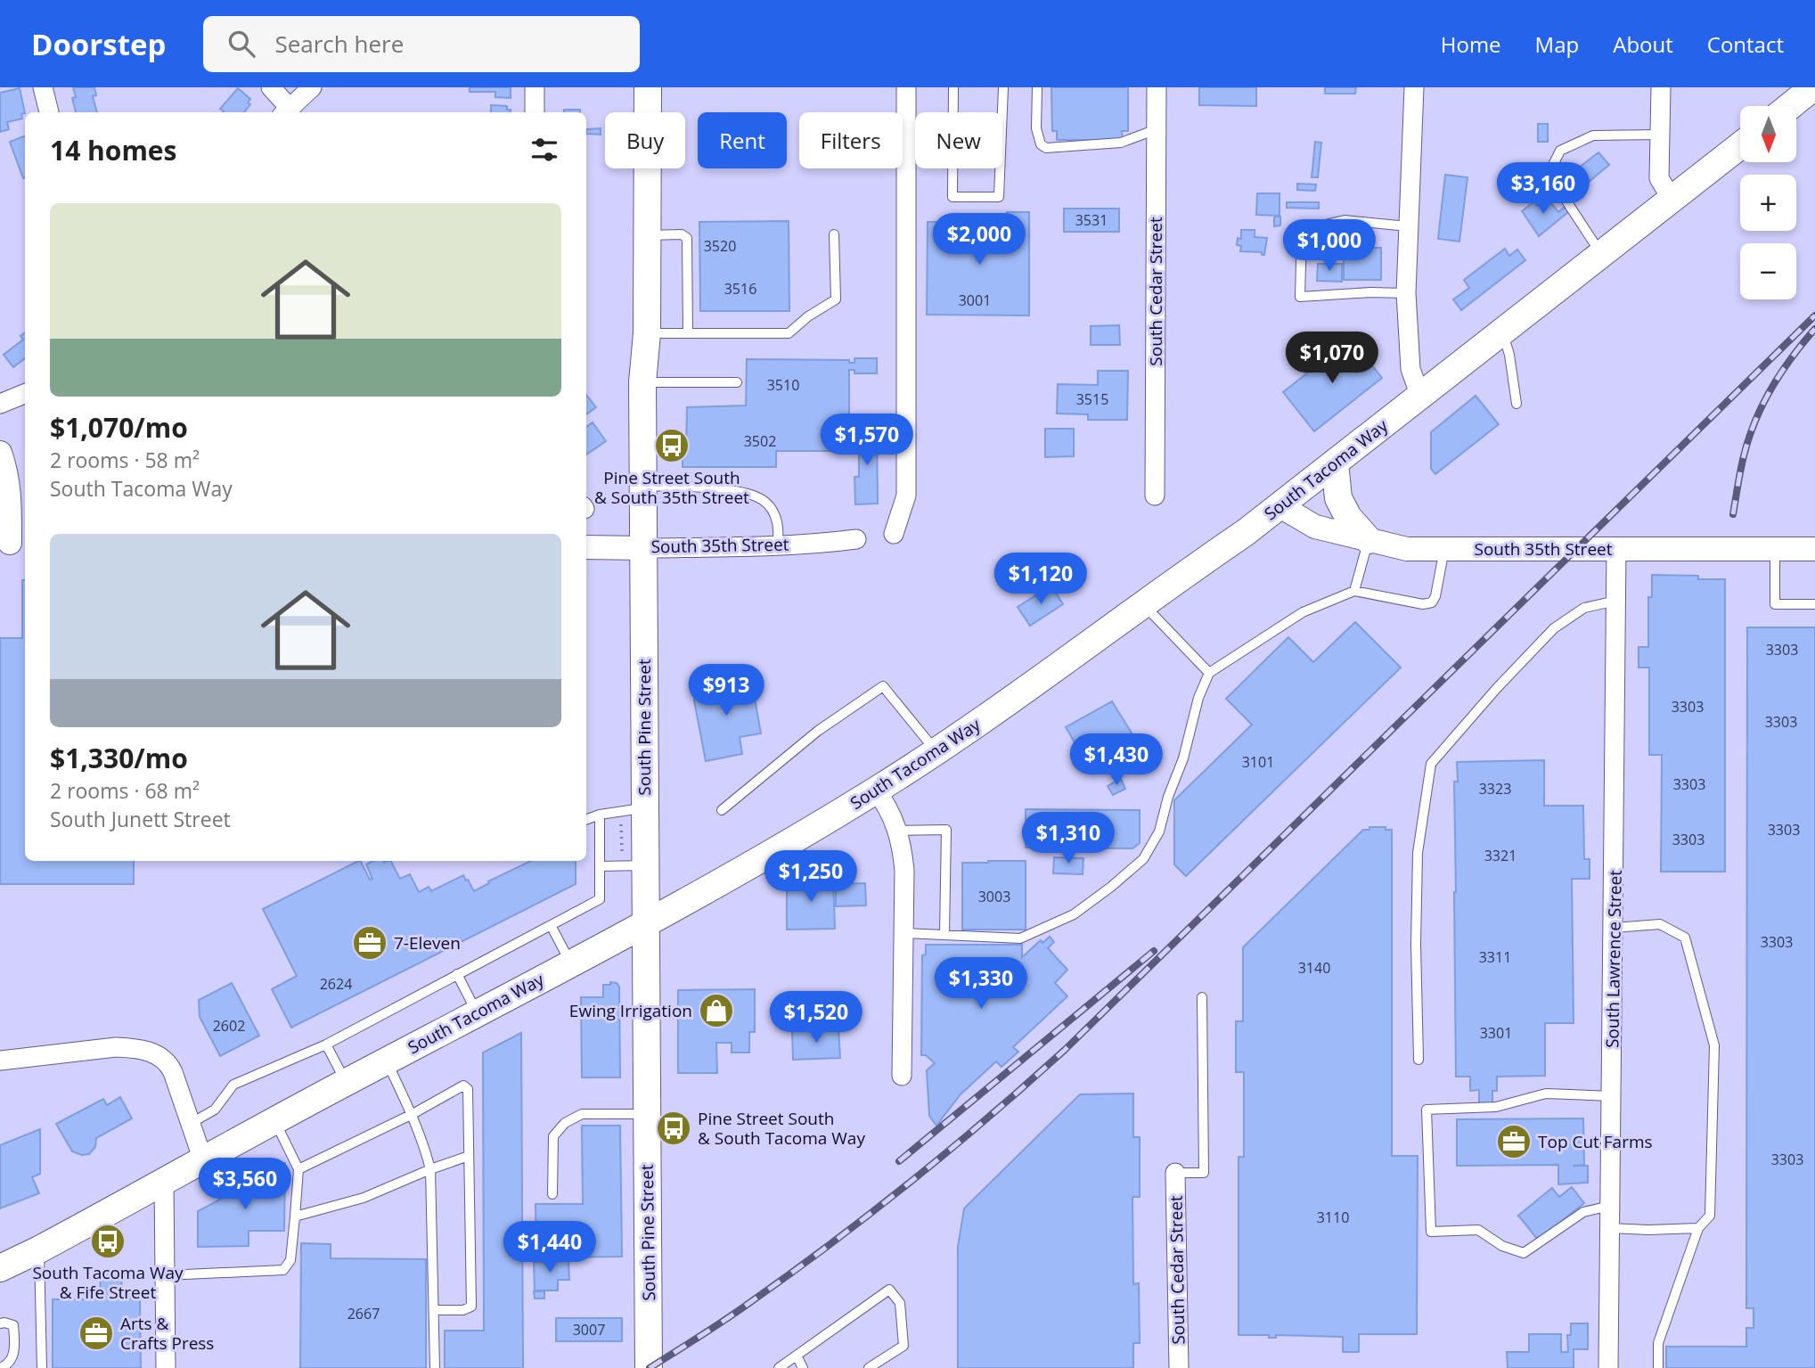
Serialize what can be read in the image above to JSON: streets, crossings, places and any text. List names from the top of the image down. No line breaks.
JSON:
{"streets":{"main road":["South Tacoma Way","South Pine Street"],"street":["South Cedar Street","South 35th Street","South Lawrence Street"]},"crossings":[["South Tacoma Way","South 35th Street"],["South Tacoma Way","South Pine Street"],["South 35th Street","South Pine Street"],["South 35th Street","South Lawrence Street"]],"places":{"bus stop":["Pine Street South & South 35th Street","Pine Street South & South Tacoma Way","South Tacoma Way & Fife Street"],"office":["7-Eleven","Top Cut Farms","Arts & Crafts Press"],"shop":["Ewing Irrigation"]},"house_numbers":["3531","3520","3516","3001","3510","3515","3502","3303","3303","3303","3101","3303","3323","3303","3303","3321","3003","3303","3311","3140","2624","2602","3301","3303","3110","2667","3007"],"north":"bottom","page":{"header":"Doorstep","search":"Search here","nav":["Home","Map","About","Contact"],"map_buttons":["+","−"],"chip":["Buy","Rent","Filters","New"],"heading":"14 homes","price":["$3,160","$2,000","$1,000","$1,070","$1,570","$1,120","$913","$1,430","$1,310","$1,250","$1,330","$1,520","$3,560","$1,440"],"list":[{"name":"$1,070/mo","note":"2 rooms · 58 m² · South Tacoma Way"},{"name":"$1,330/mo","note":"2 rooms · 68 m² · South Junett Street"}]}}
